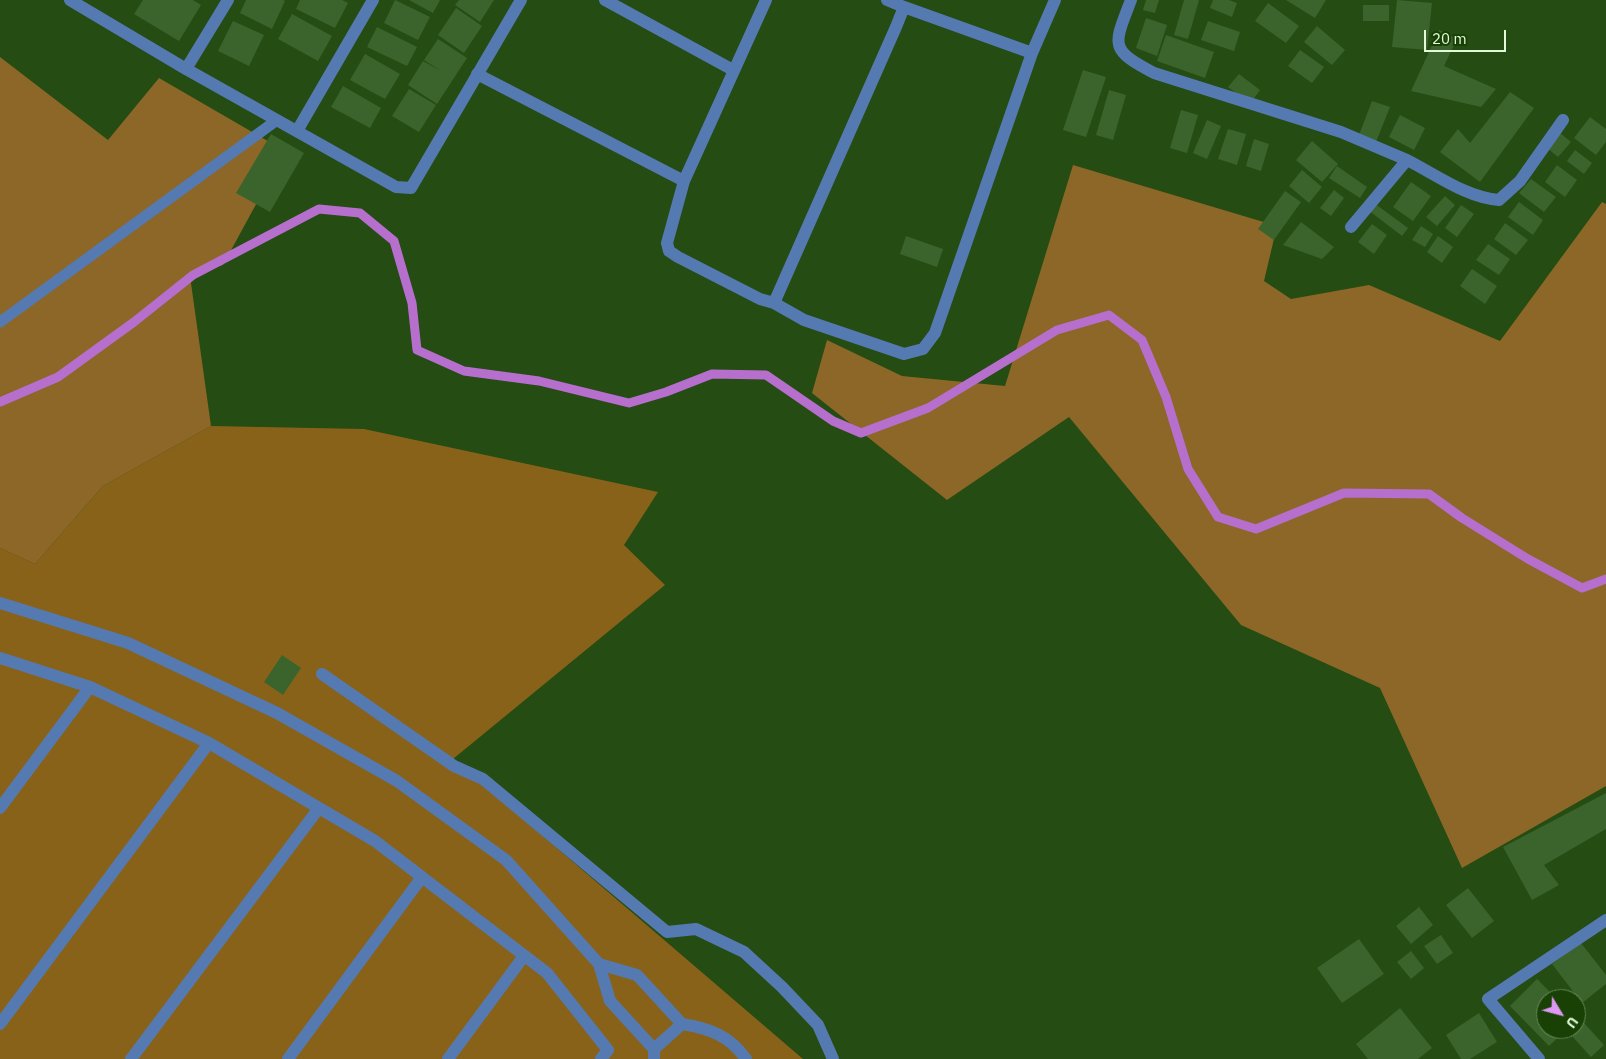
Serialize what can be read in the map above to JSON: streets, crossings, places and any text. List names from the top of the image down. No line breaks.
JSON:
{"scale_bar":"20 m","north":"bottom right"}
